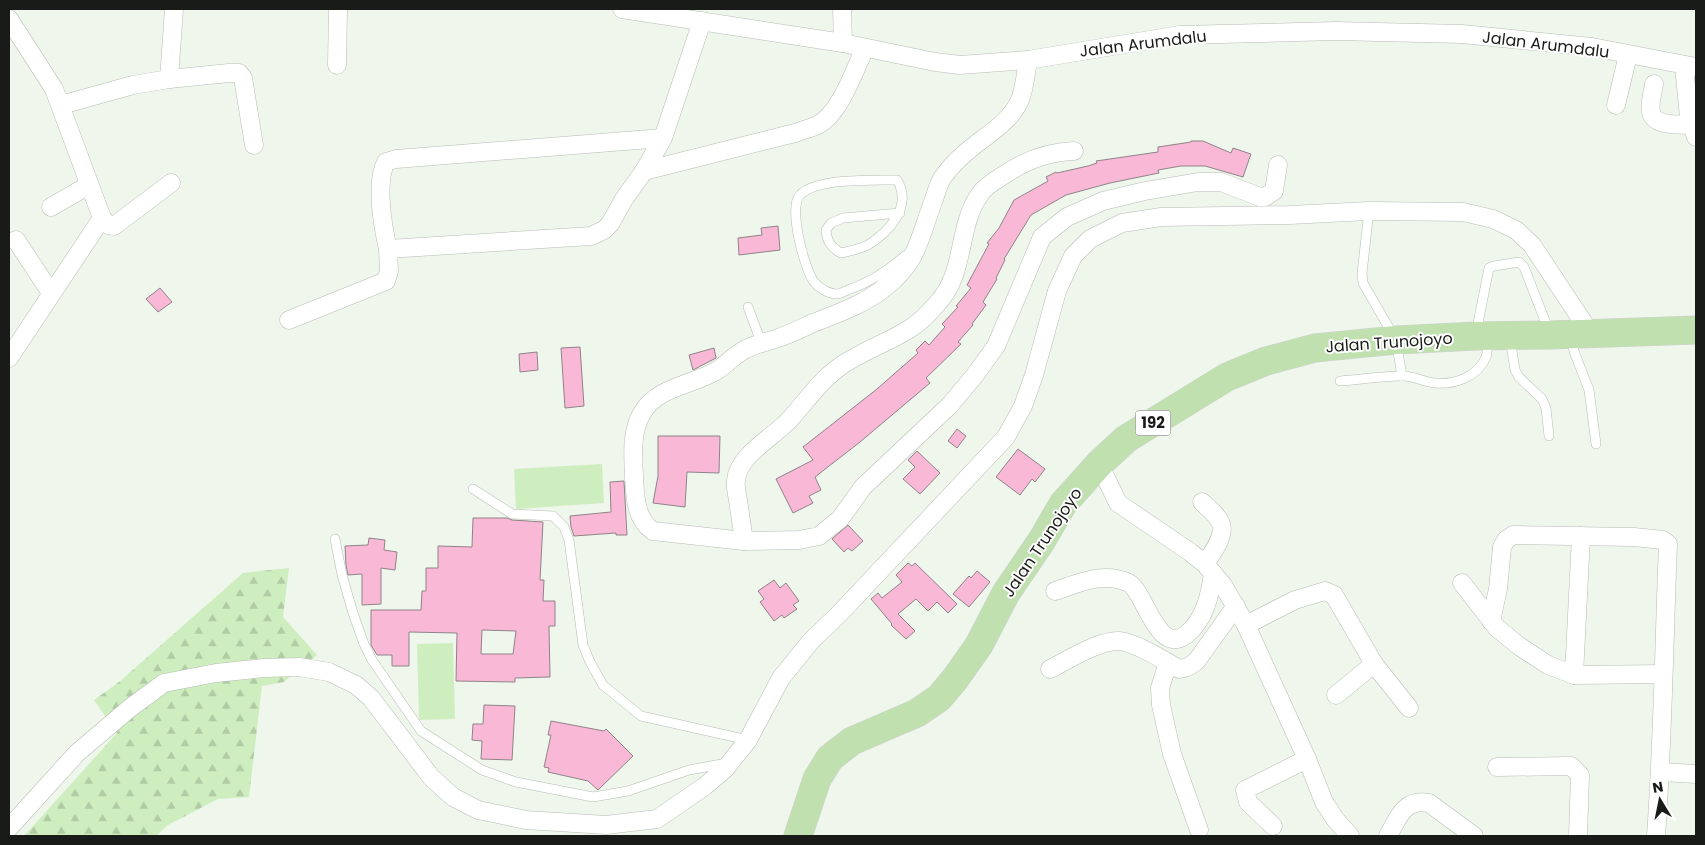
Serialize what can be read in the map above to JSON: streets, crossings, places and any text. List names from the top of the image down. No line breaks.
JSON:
{"streets":{"main road":["Jalan Trunojoyo","192"],"street":["Jalan Arumdalu"]},"north":"top"}
